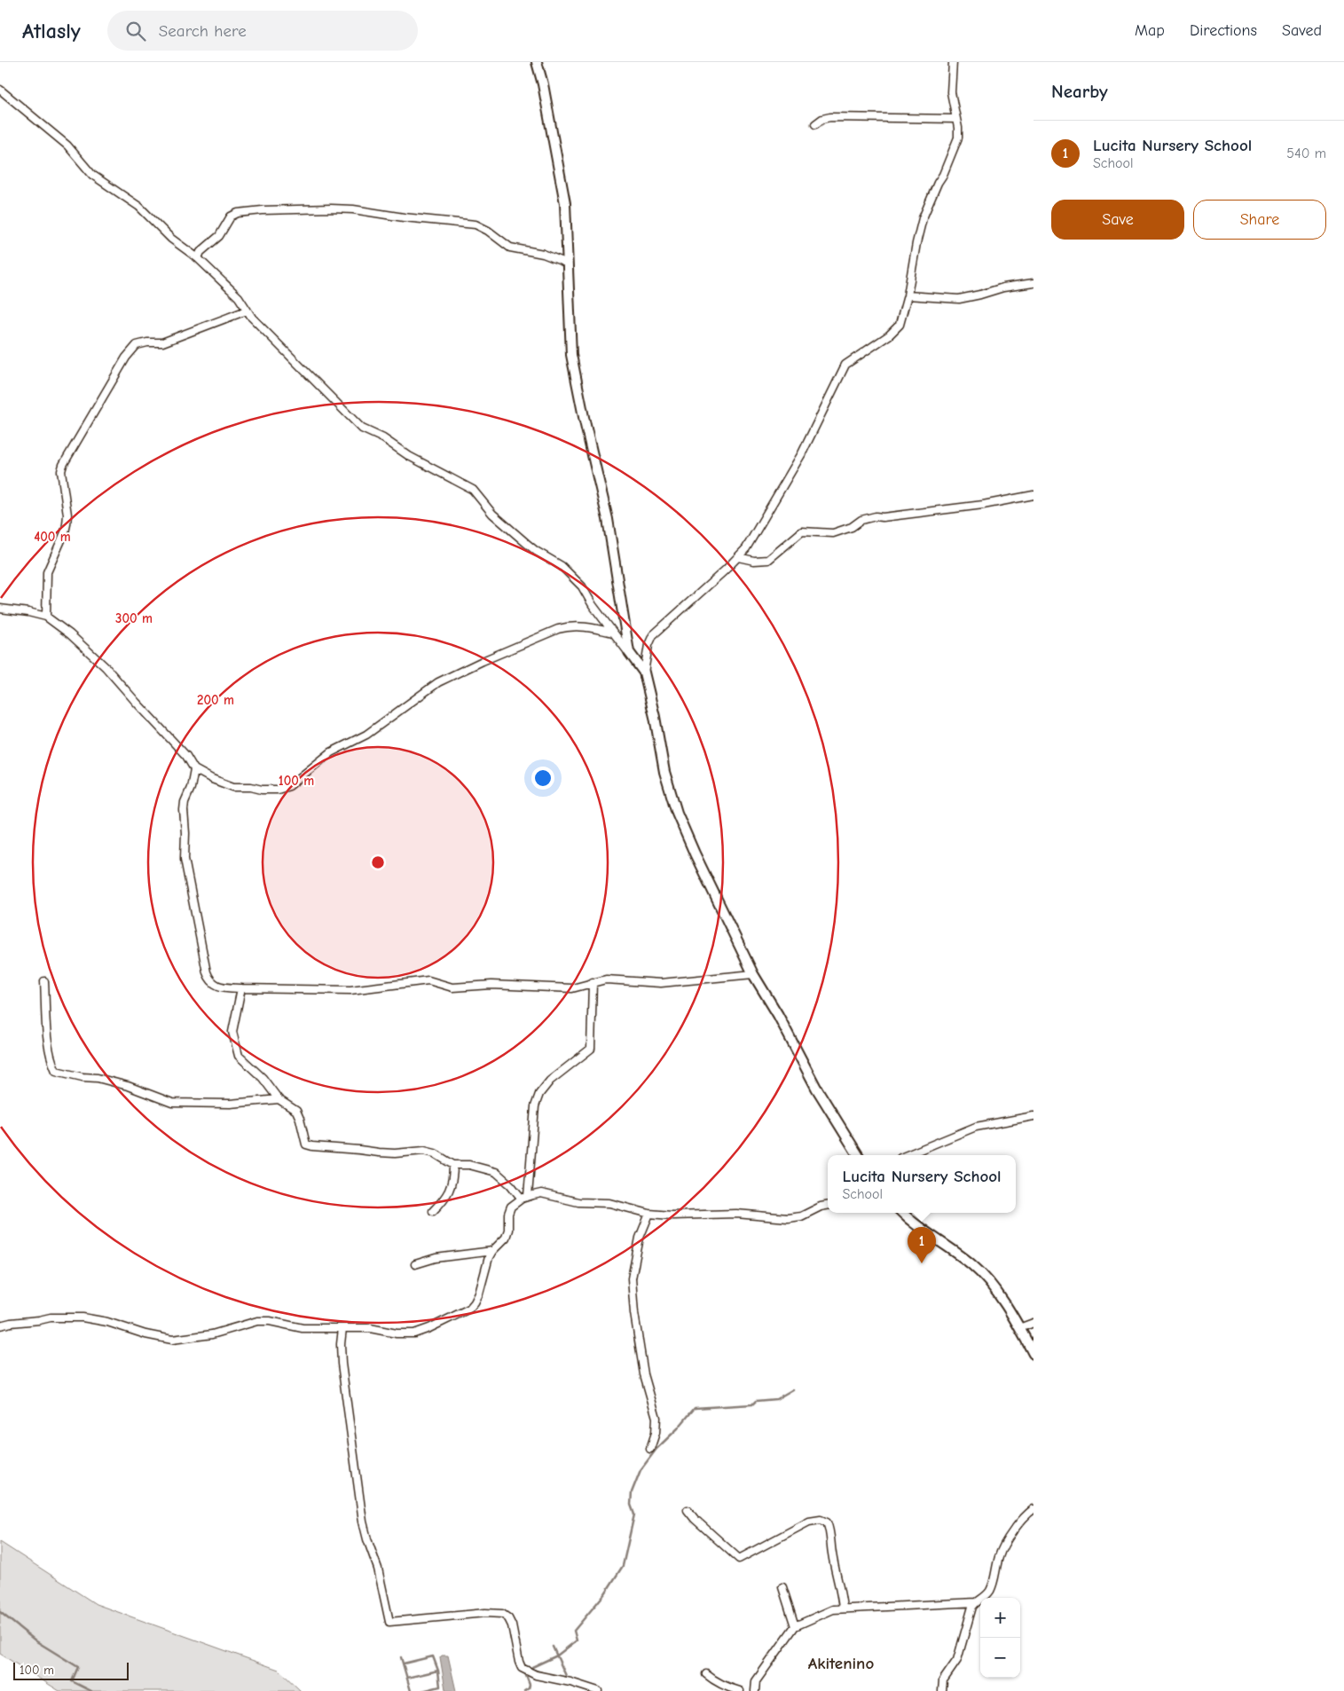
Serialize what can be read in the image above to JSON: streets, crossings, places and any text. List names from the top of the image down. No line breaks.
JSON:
{"districts":["Akitenino"],"scale_bar":"100 m","page":{"header":"Atlasly","search":"Search here","nav":["Map","Directions","Saved"],"heading":"Nearby","list":[{"mark":"1","name":"Lucita Nursery School","note":"School","value":"540 m"}],"buttons":["Save","Share"],"popup":["Lucita Nursery School","School"],"pins":"1","map_buttons":["+","−"],"scale":"100 m"},"rings":["400 m","300 m","200 m","100 m"]}
